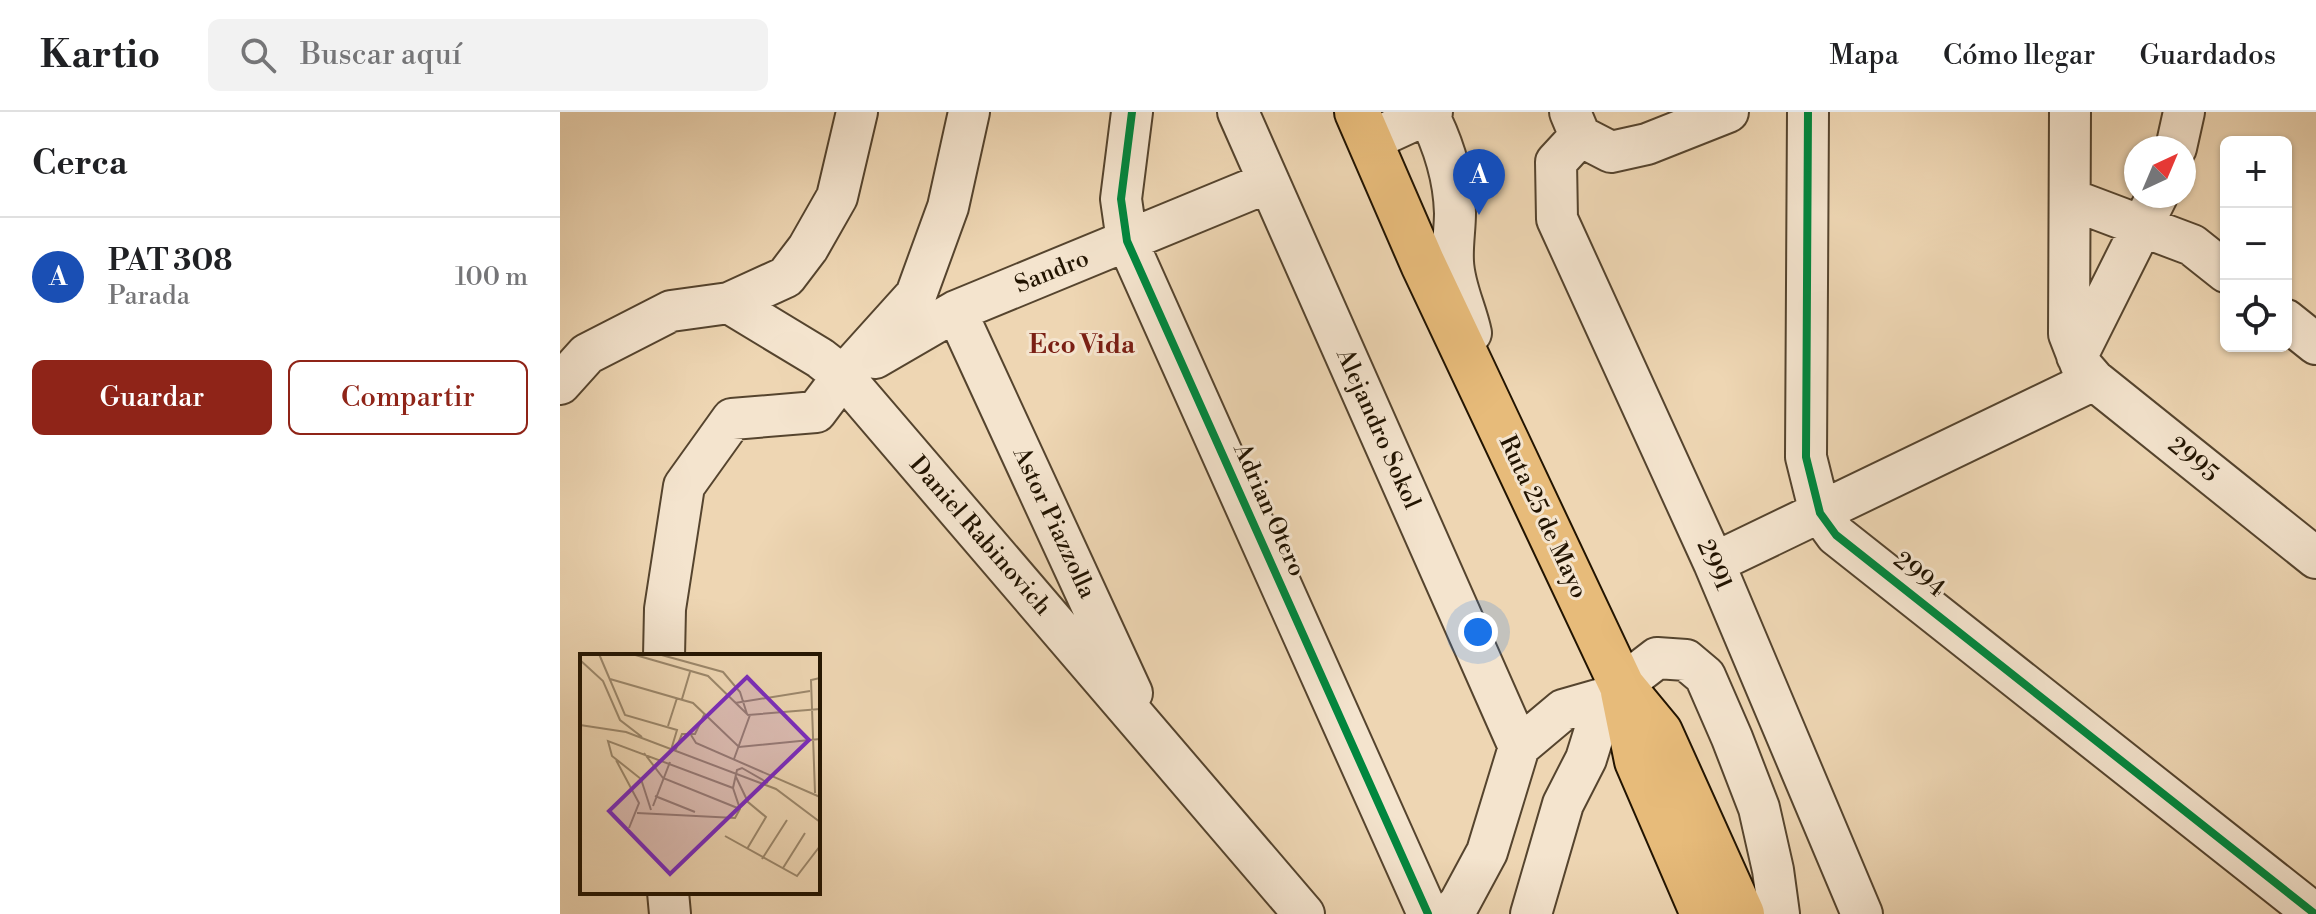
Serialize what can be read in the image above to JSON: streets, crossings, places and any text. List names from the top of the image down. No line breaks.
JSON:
{"streets":{"main road":["Ruta 25 de Mayo"],"street":["Sandro","Alejandro Sokol","2995","Adrian Otero","Astor Piazzolla","Daniel Rabinovich","2991","2994"]},"crossings":[["Sandro","Alejandro Sokol"],["Sandro","Adrian Otero"],["Sandro","Astor Piazzolla"],["Sandro","Daniel Rabinovich"],["Astor Piazzolla","Daniel Rabinovich"]],"districts":["Eco Vida"],"north":"top right","page":{"header":"Kartio","search":"Buscar aquí","nav":["Mapa","Cómo llegar","Guardados"],"heading":"Cerca","map_buttons":["+","−"],"pins":"A","list":[{"mark":"A","name":"PAT 308","note":"Parada","value":"100 m"}],"buttons":["Guardar","Compartir"]}}
